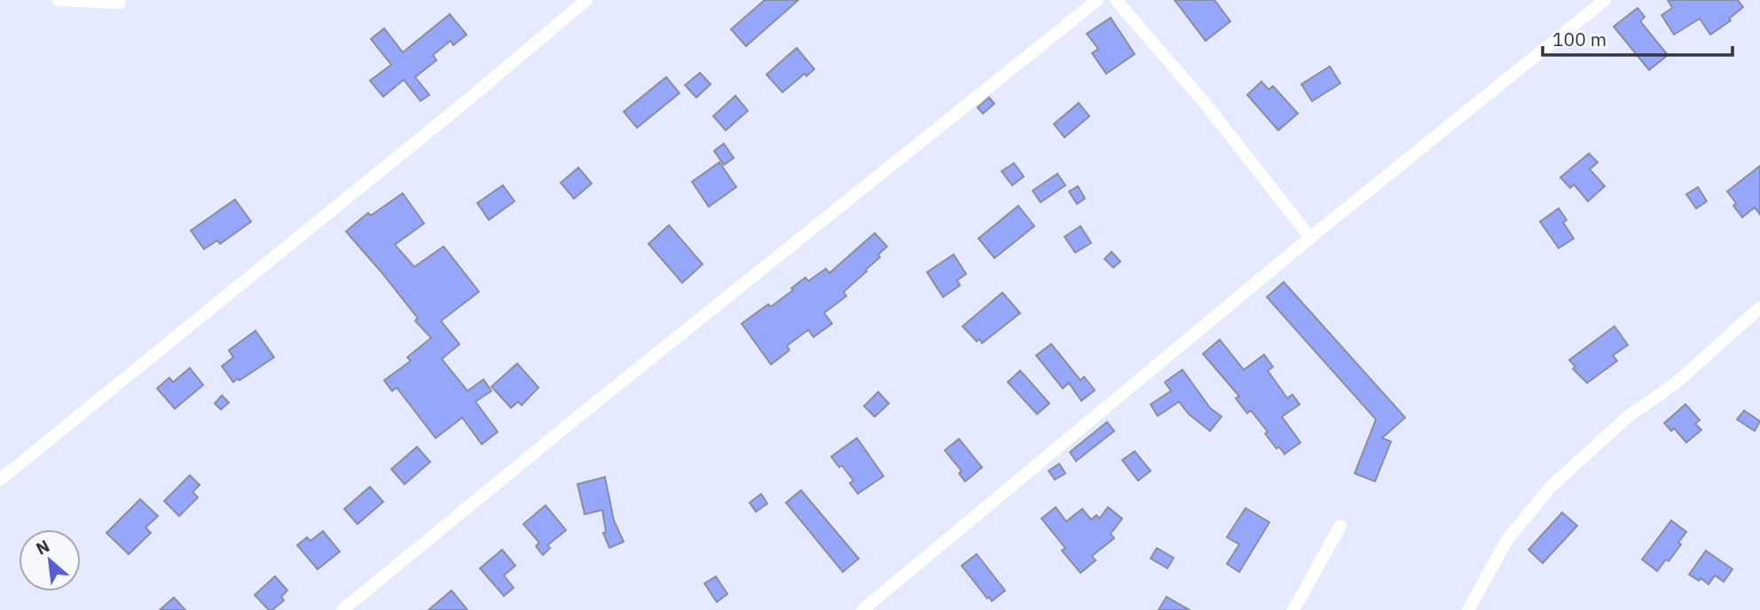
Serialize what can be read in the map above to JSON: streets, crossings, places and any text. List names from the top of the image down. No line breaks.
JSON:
{"scale_bar":"100 m","north":"top left"}
